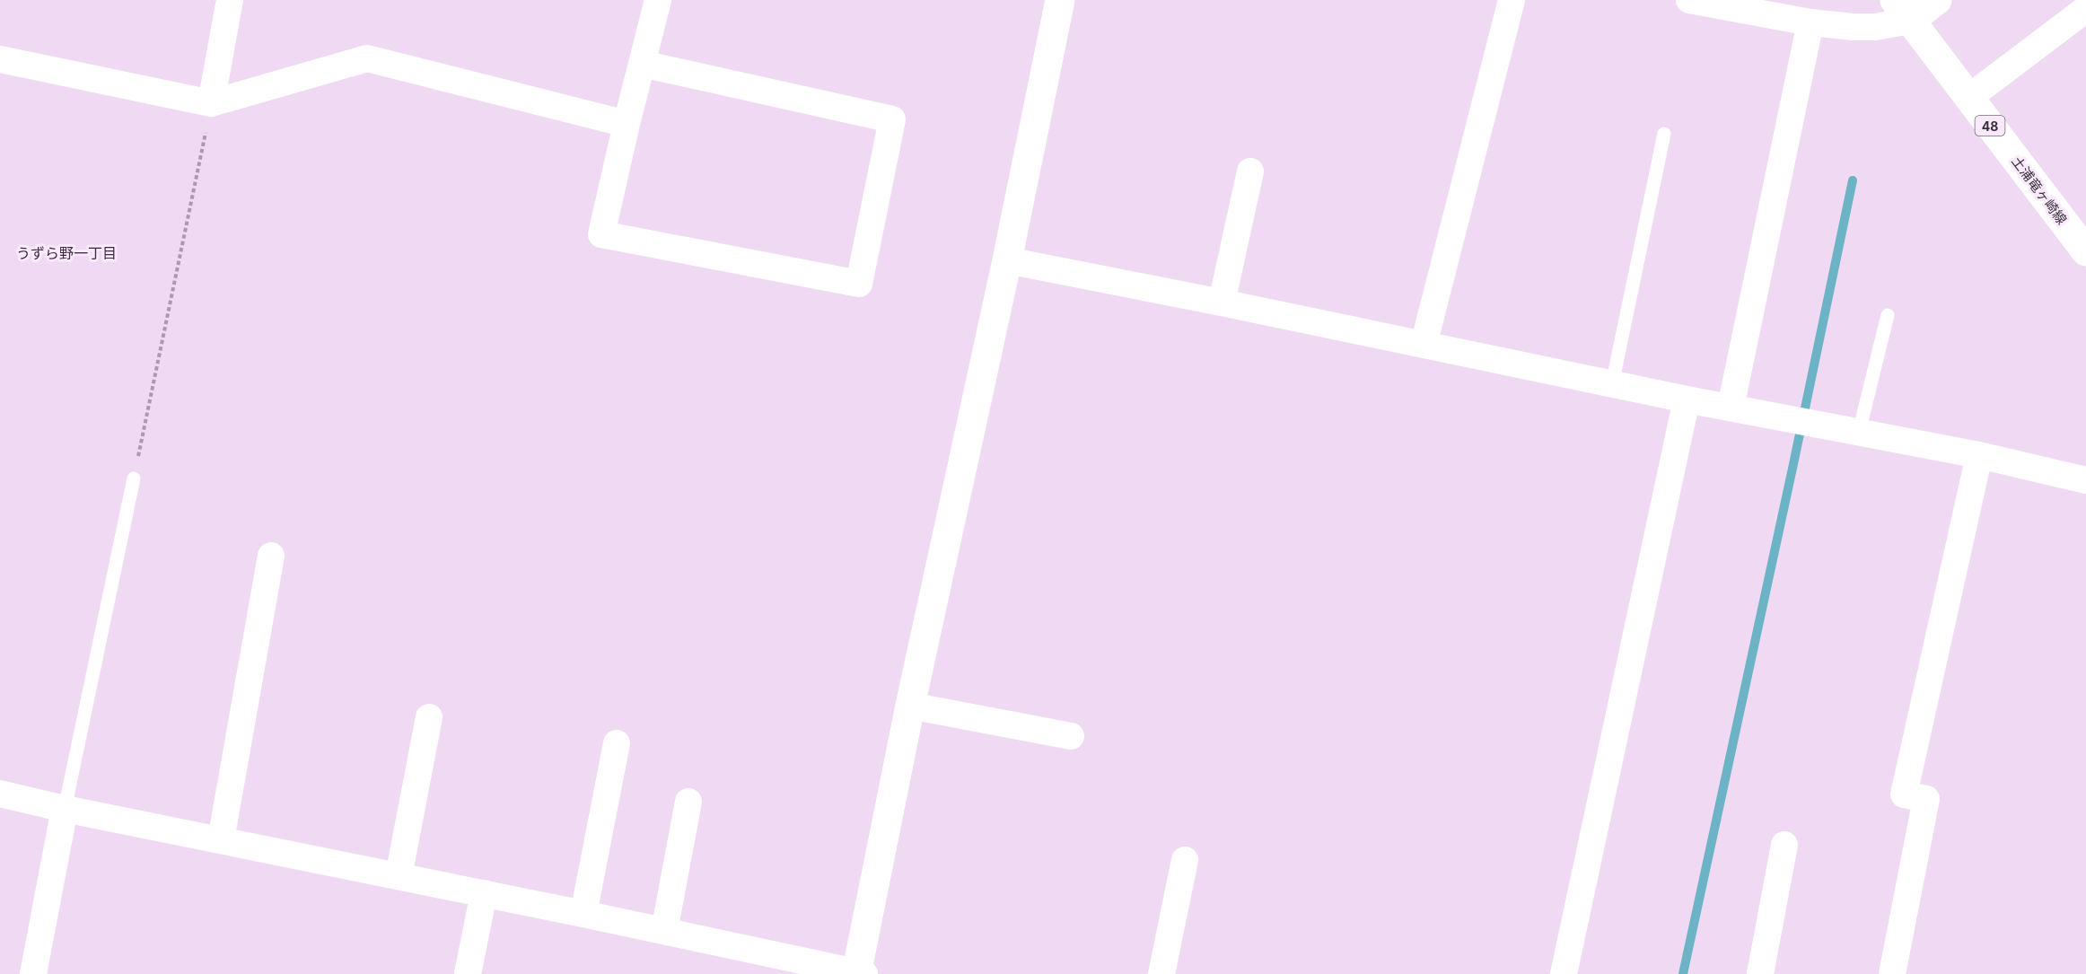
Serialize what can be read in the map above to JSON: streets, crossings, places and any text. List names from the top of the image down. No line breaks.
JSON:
{"streets":{"street":["48","土浦竜ヶ崎線"]},"districts":["うずら野一丁目"]}
